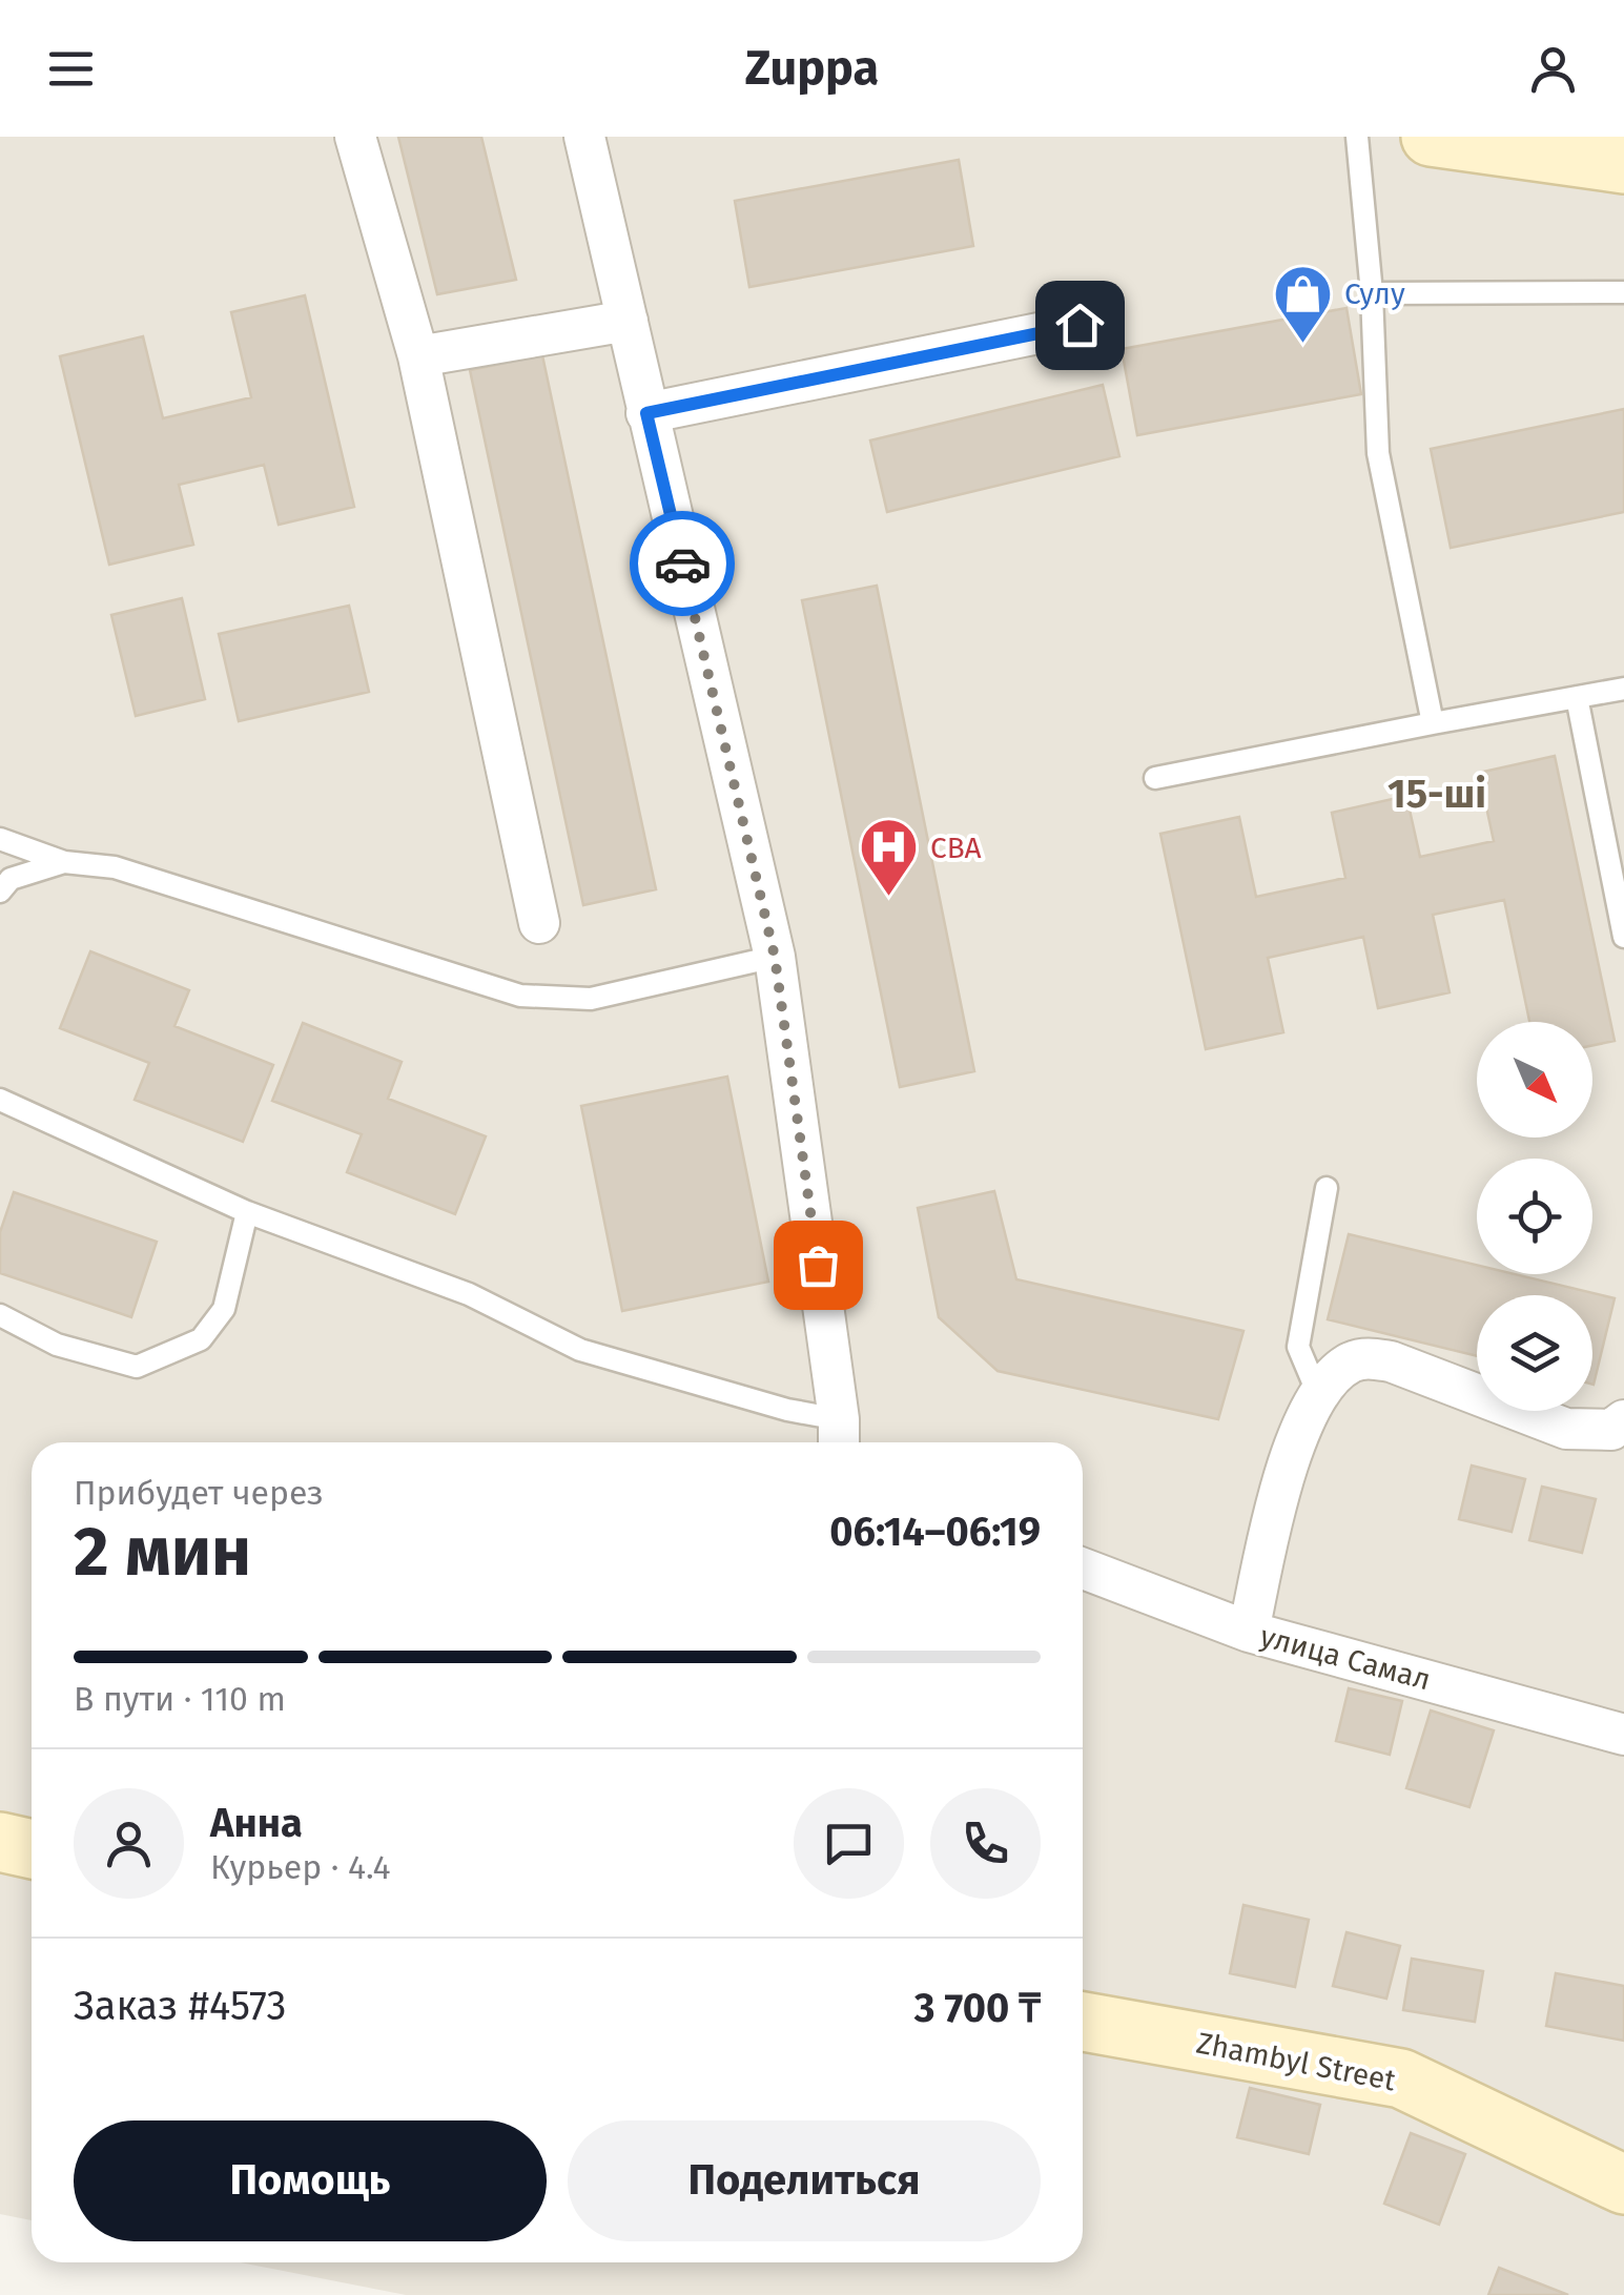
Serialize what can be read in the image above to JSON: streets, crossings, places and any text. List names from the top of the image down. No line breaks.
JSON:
{"streets":{"street":["улица Самал","Zhambyl Street"]},"districts":["15-ші"],"places":{"shop":["Сулу"],"hospital":["СВА"]},"north":"bottom right","page":{"header":"Zuppa","heading":["2 мин","Прибудет через","06:14–06:19"],"panel":["Анна","Курьер · 4.4","Заказ #4573","3 700 ₸"],"bar":"В пути · 110 m","buttons":["Помощь","Поделиться"]}}
